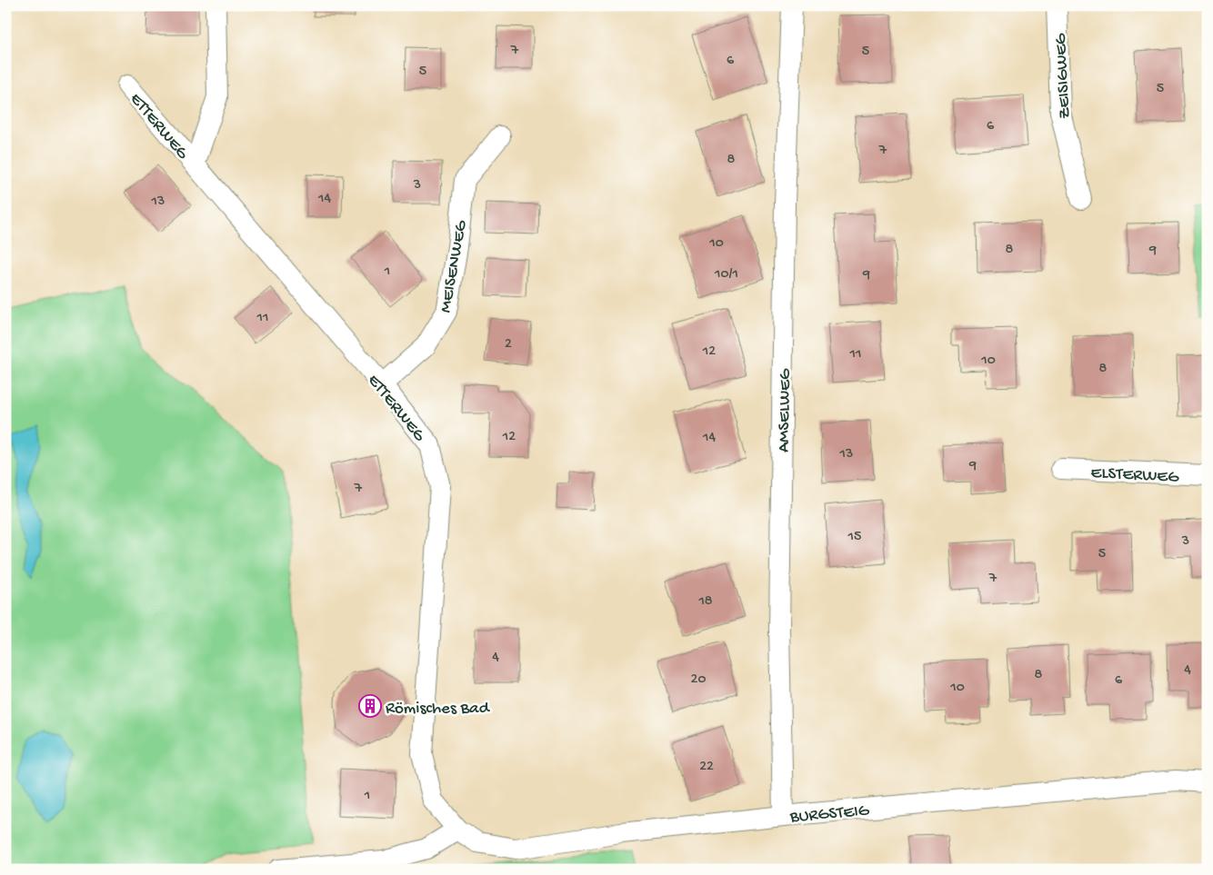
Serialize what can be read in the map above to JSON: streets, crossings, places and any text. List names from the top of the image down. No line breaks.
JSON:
{"streets":{"street":["ZEISIGWEG","ETTERWEG","MEISENWEG","AMSELWEG","ELSTERWEG","BURGSTEIG"]},"crossings":[["ETTERWEG","MEISENWEG"],["ETTERWEG","BURGSTEIG"],["AMSELWEG","BURGSTEIG"]],"places":{"building":["Römisches Bad"]},"house_numbers":["7","5","6","5","5","6","7","8","3","14","13","10","8","9","1","10/1","9","11","2","12","11","10","8","12","14","13","9","7","15","3","5","7","18","4","4","8","20","6","10","22","1"]}
